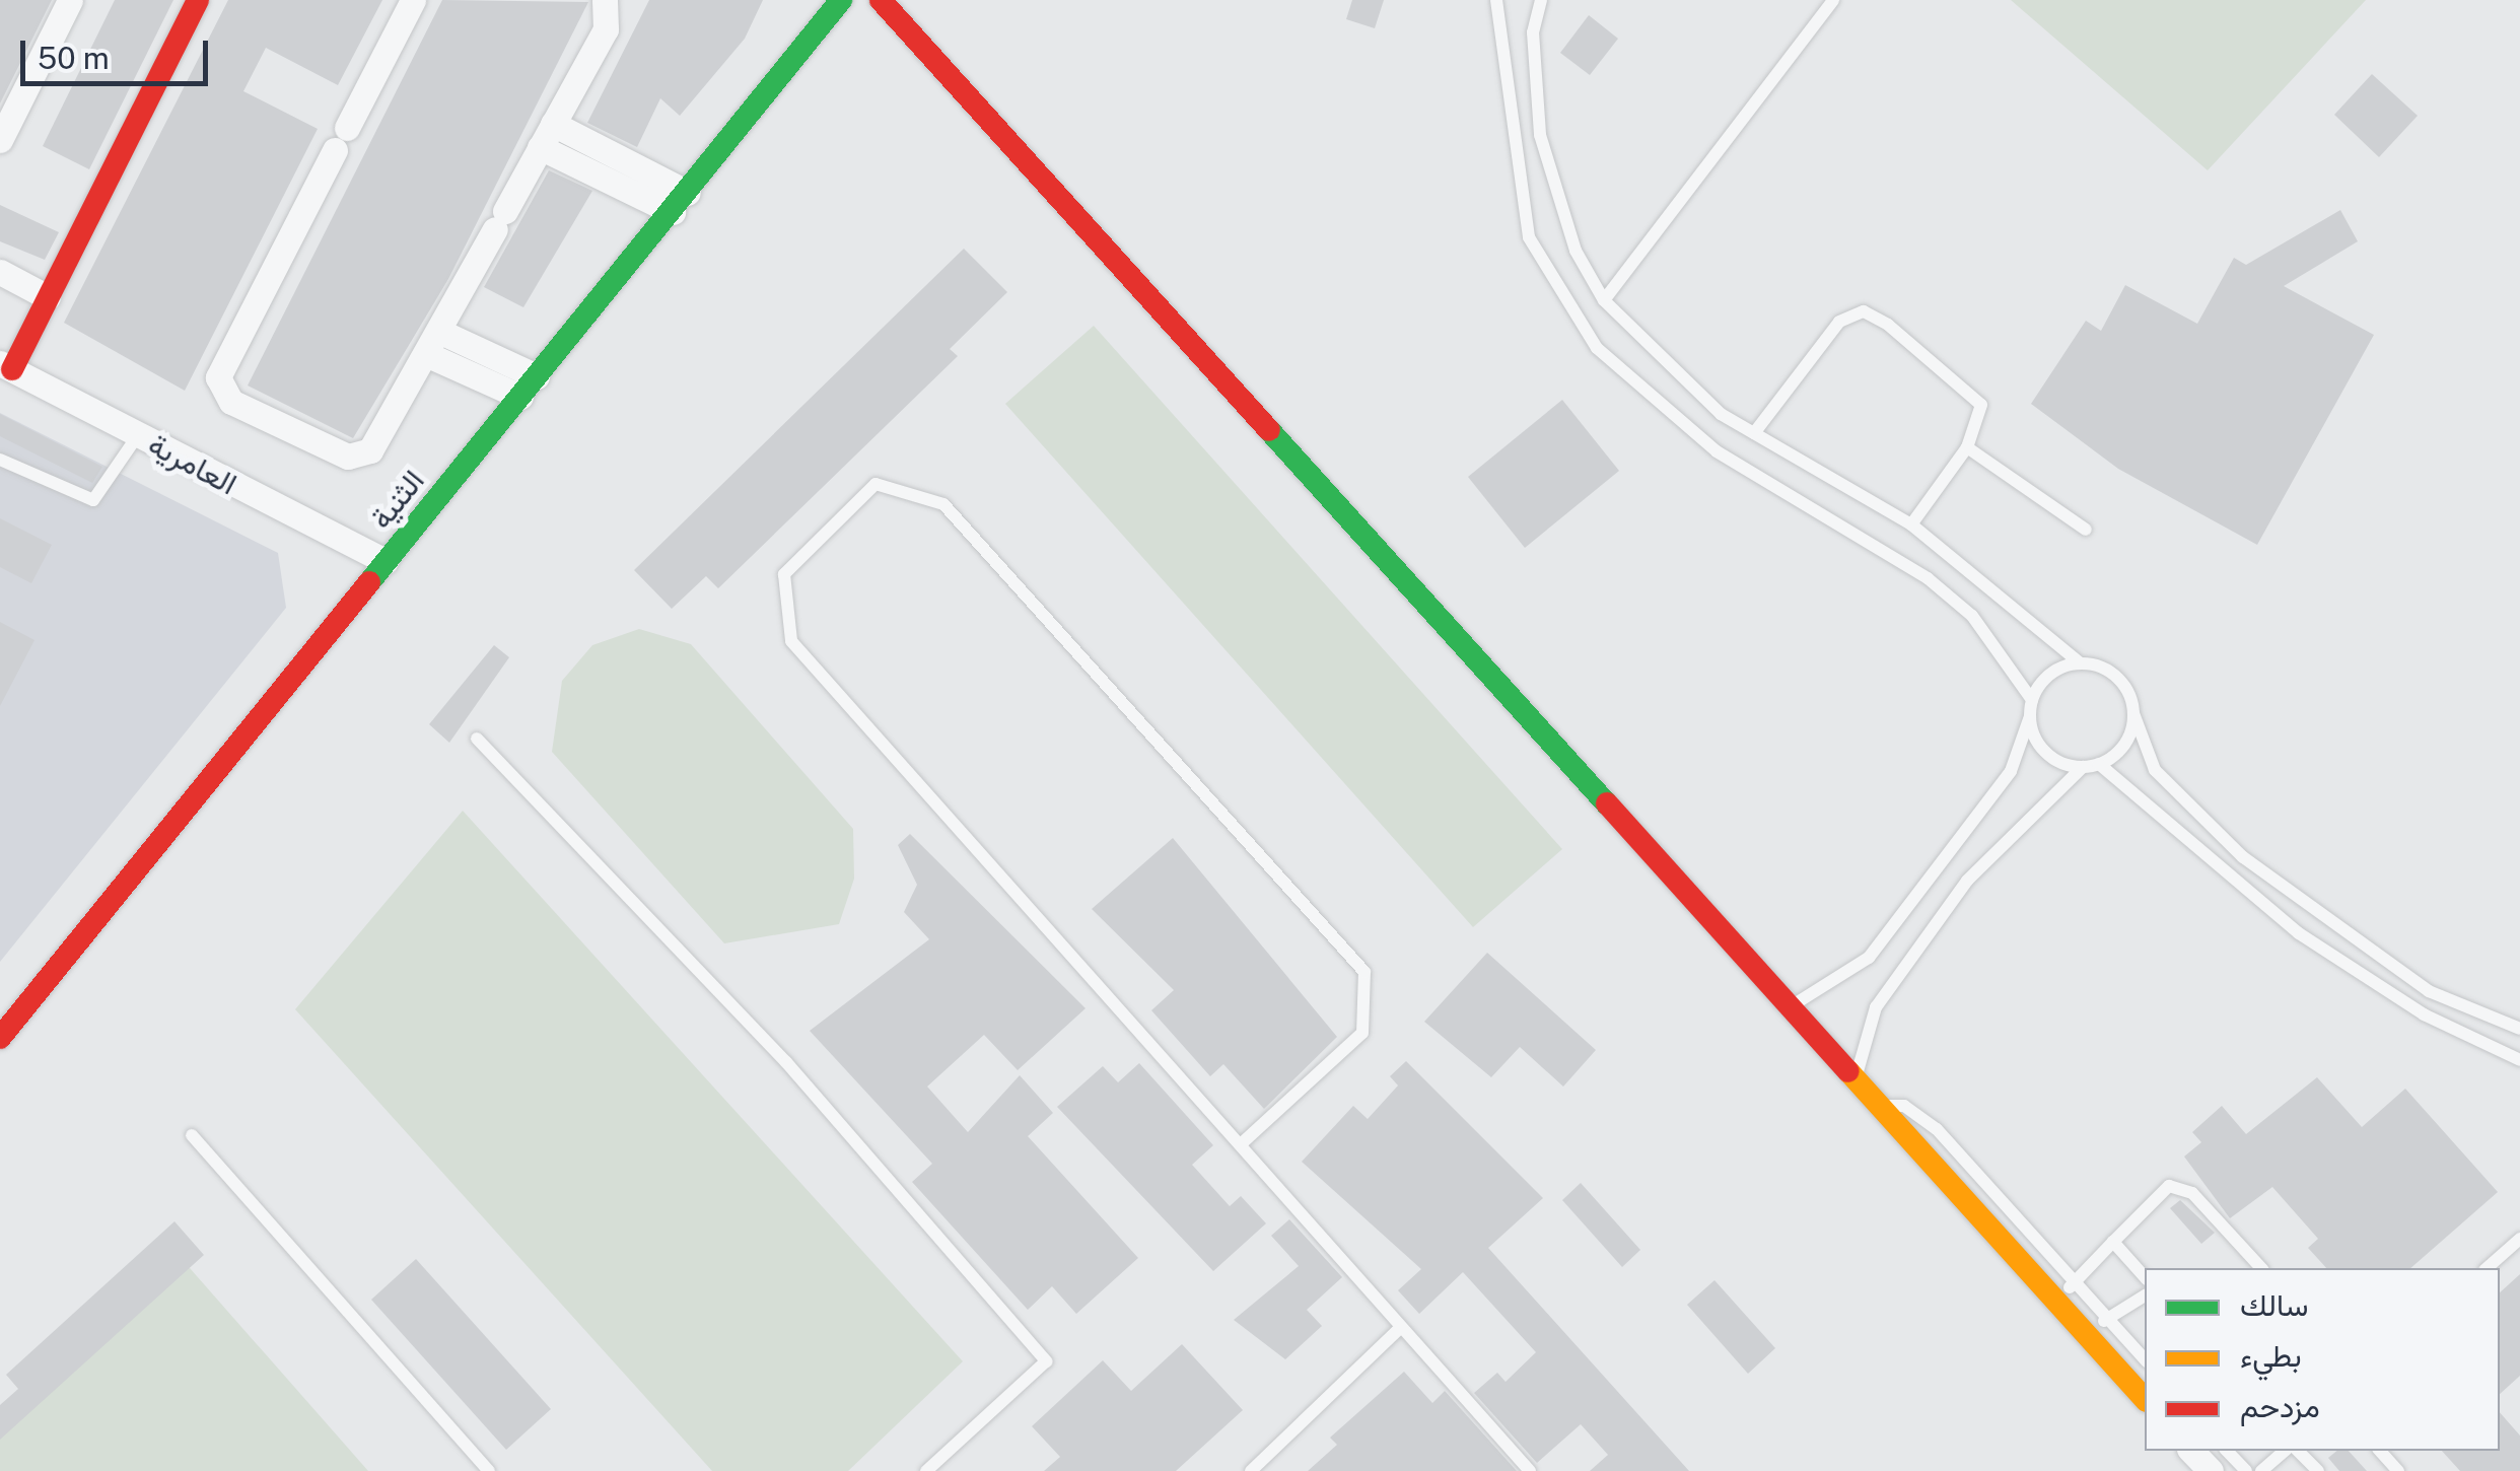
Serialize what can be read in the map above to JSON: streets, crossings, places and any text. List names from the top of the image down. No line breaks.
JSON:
{"streets":{"street":["العامرية","الثنية"]},"crossings":[["العامرية","الثنية"]],"legend":["سالك","بطيء","مزدحم"],"scale_bar":"50 m"}
